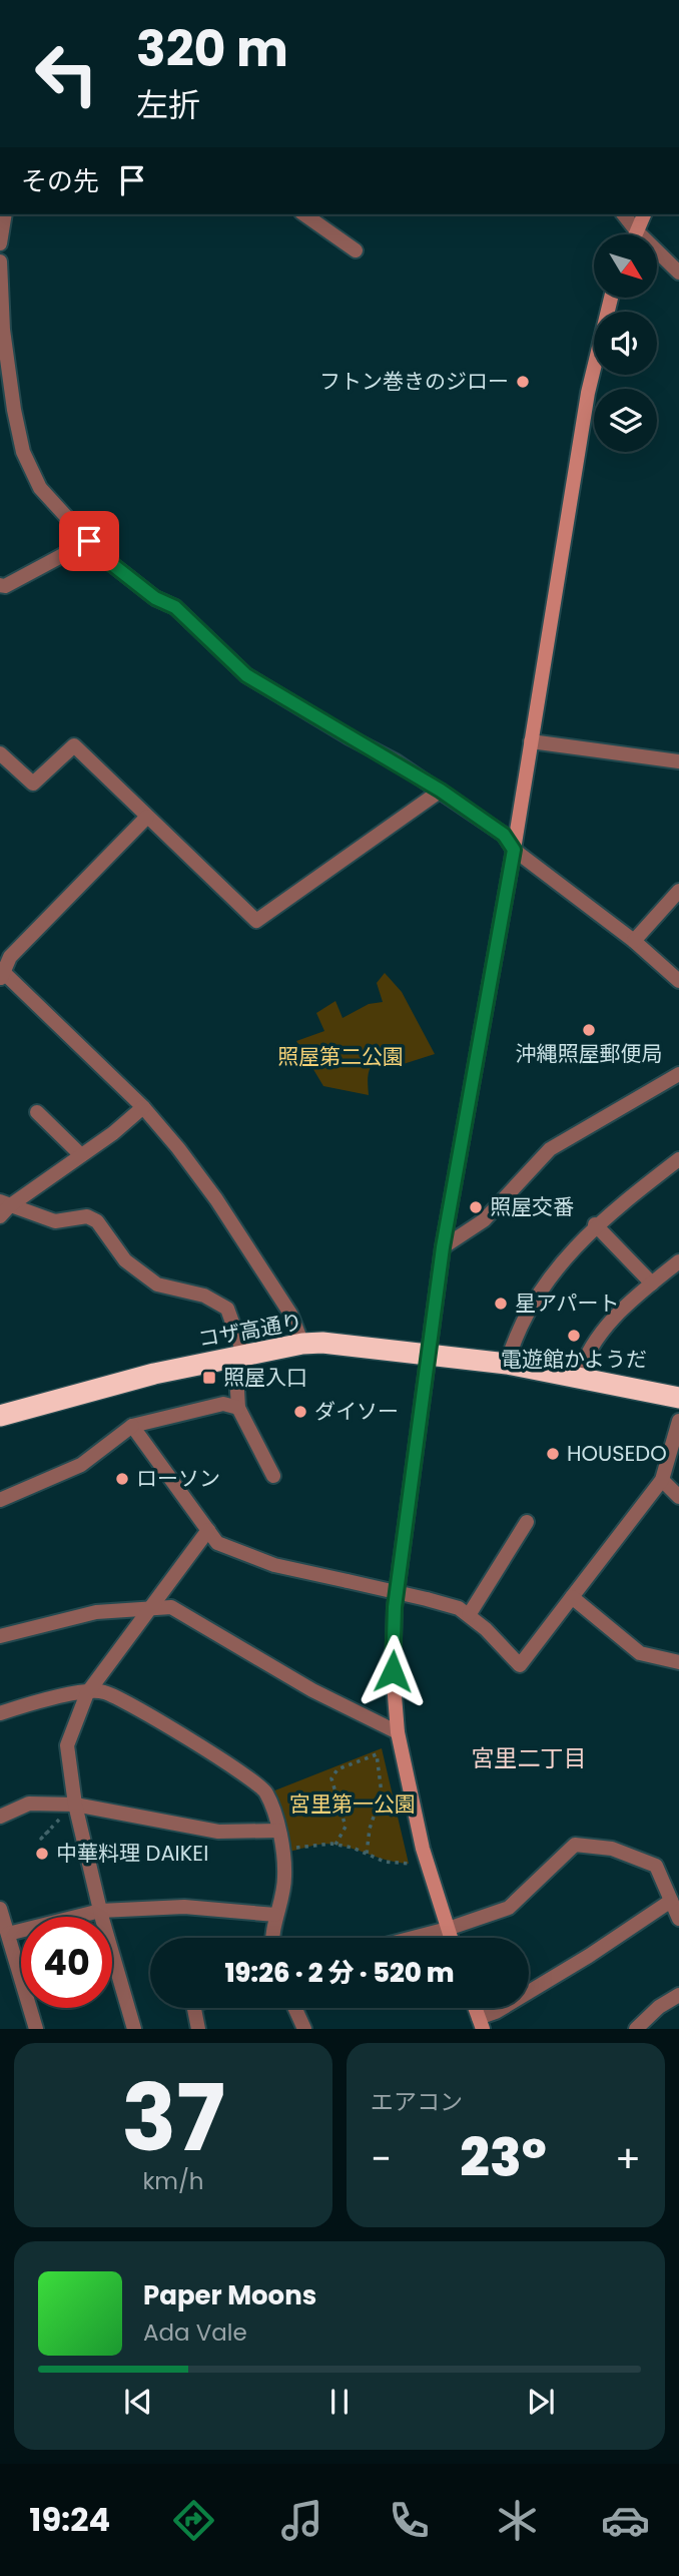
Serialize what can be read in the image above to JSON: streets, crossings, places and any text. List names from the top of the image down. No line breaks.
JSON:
{"streets":{"highway":["コザ高通り"]},"districts":["宮里二丁目"],"parks":["照屋第二公園","宮里第一公園"],"places":{"other":["フトン巻きのジロー","沖縄照屋郵便局","照屋交番","星アパート","電遊館かようだ","ダイソー","HOUSEDO","ローソン","中華料理 DAIKEI"],"transit":["照屋入口"]},"north":"bottom right","page":{"turn":["320 m","左折"],"then":"その先","limit":"40","trip":"19:26 · 2 分 · 520 m","tile":[["37","km/h"],"エアコン"],"heat":["−","23°","+"],"song":["Paper Moons","Ada Vale"],"tabs":"19:24"}}
